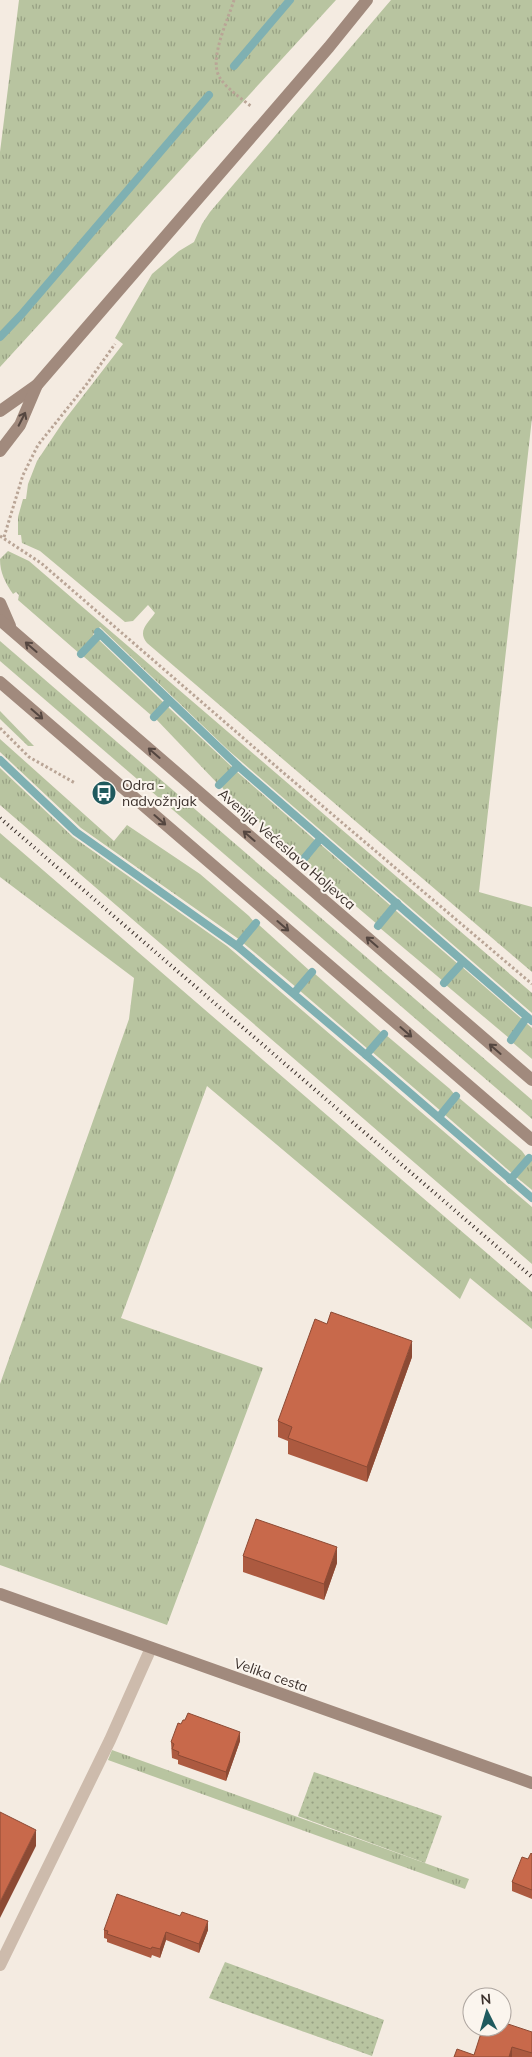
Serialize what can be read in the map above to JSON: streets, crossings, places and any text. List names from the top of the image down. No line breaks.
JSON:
{"streets":{"main road":["Avenija Većeslava Holjevca","Velika cesta"]},"places":{"bus stop":["Odra - nadvožnjak"]},"north":"top"}
